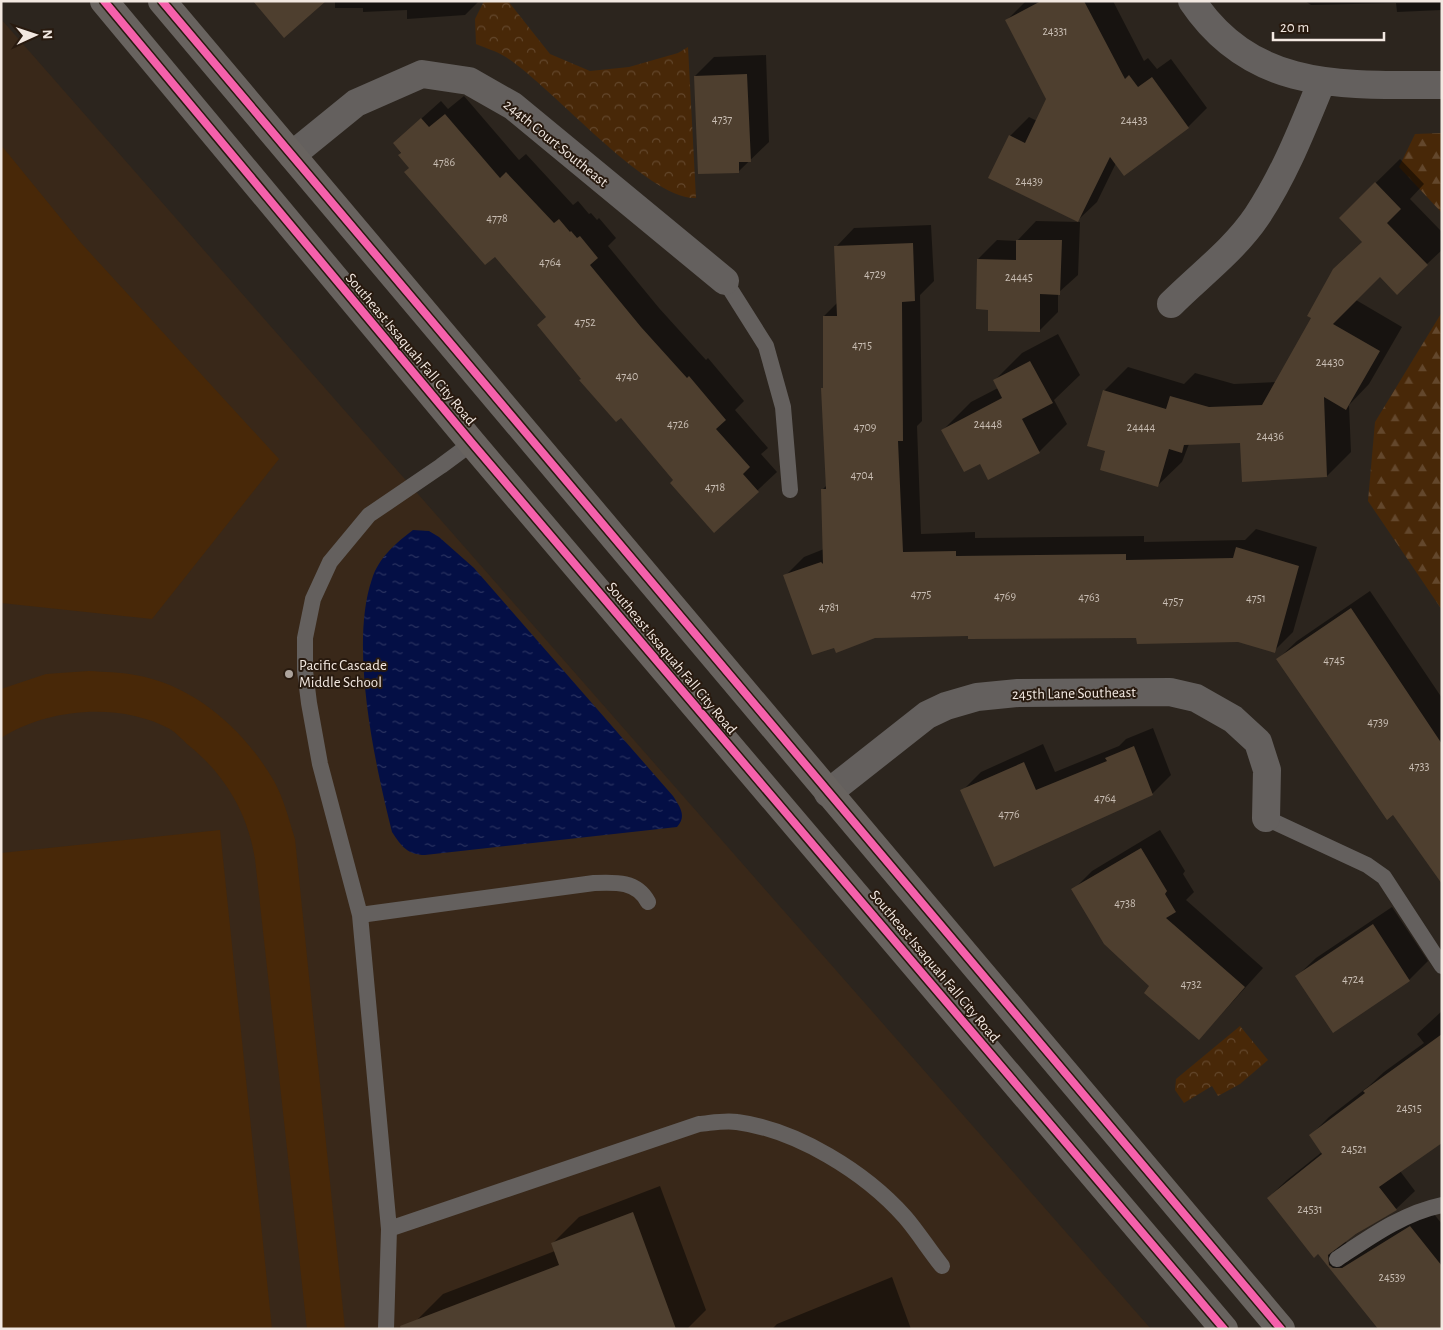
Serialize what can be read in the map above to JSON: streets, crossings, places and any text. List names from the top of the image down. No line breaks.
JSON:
{"streets":{"street":["244th Court Southeast","Southeast Issaquah Fall City Road","245th Lane Southeast"]},"crossings":[["244th Court Southeast","Southeast Issaquah Fall City Road"],["Southeast Issaquah Fall City Road","245th Lane Southeast"]],"places":["Pacific Cascade Middle School"],"house_numbers":["24331","4737","24433","4786","24439","4778","4764","4729","24445","4752","4715","24430","4740","4726","24448","4709","24444","24436","4704","4718","4775","4769","4763","4751","4757","4781","4745","4739","4733","4764","4776","4738","4724","4732","24515","24521","24531","24539"],"scale_bar":"20 m","north":"right"}
